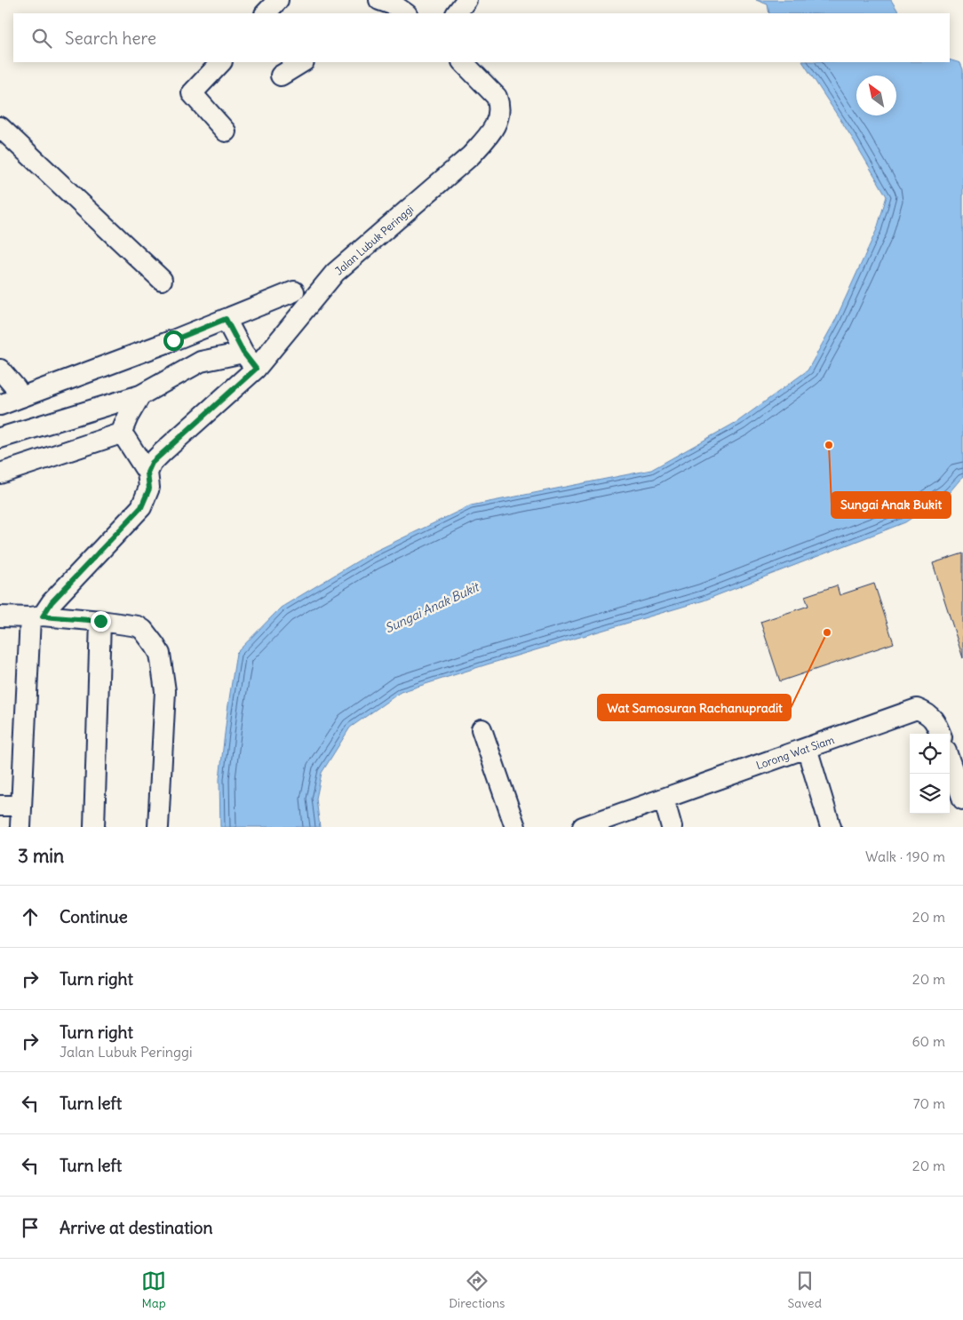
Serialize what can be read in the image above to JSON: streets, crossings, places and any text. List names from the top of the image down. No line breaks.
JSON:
{"streets":{"street":["Jalan Lubuk Peringgi","Lorong Wat Siam"]},"water":["Sungai Anak Bukit"],"places":["Sungai Anak Bukit","Wat Samosuran Rachanupradit"],"north":"top left","page":{"search":"Search here","heading":["3 min","Walk · 190 m"],"list":[["Continue","20 m"],["Turn right","20 m"],["Turn right","Jalan Lubuk Peringgi","60 m"],["Turn left","70 m"],["Turn left","20 m"],"Arrive at destination"],"nav":["Map","Directions","Saved"]}}
